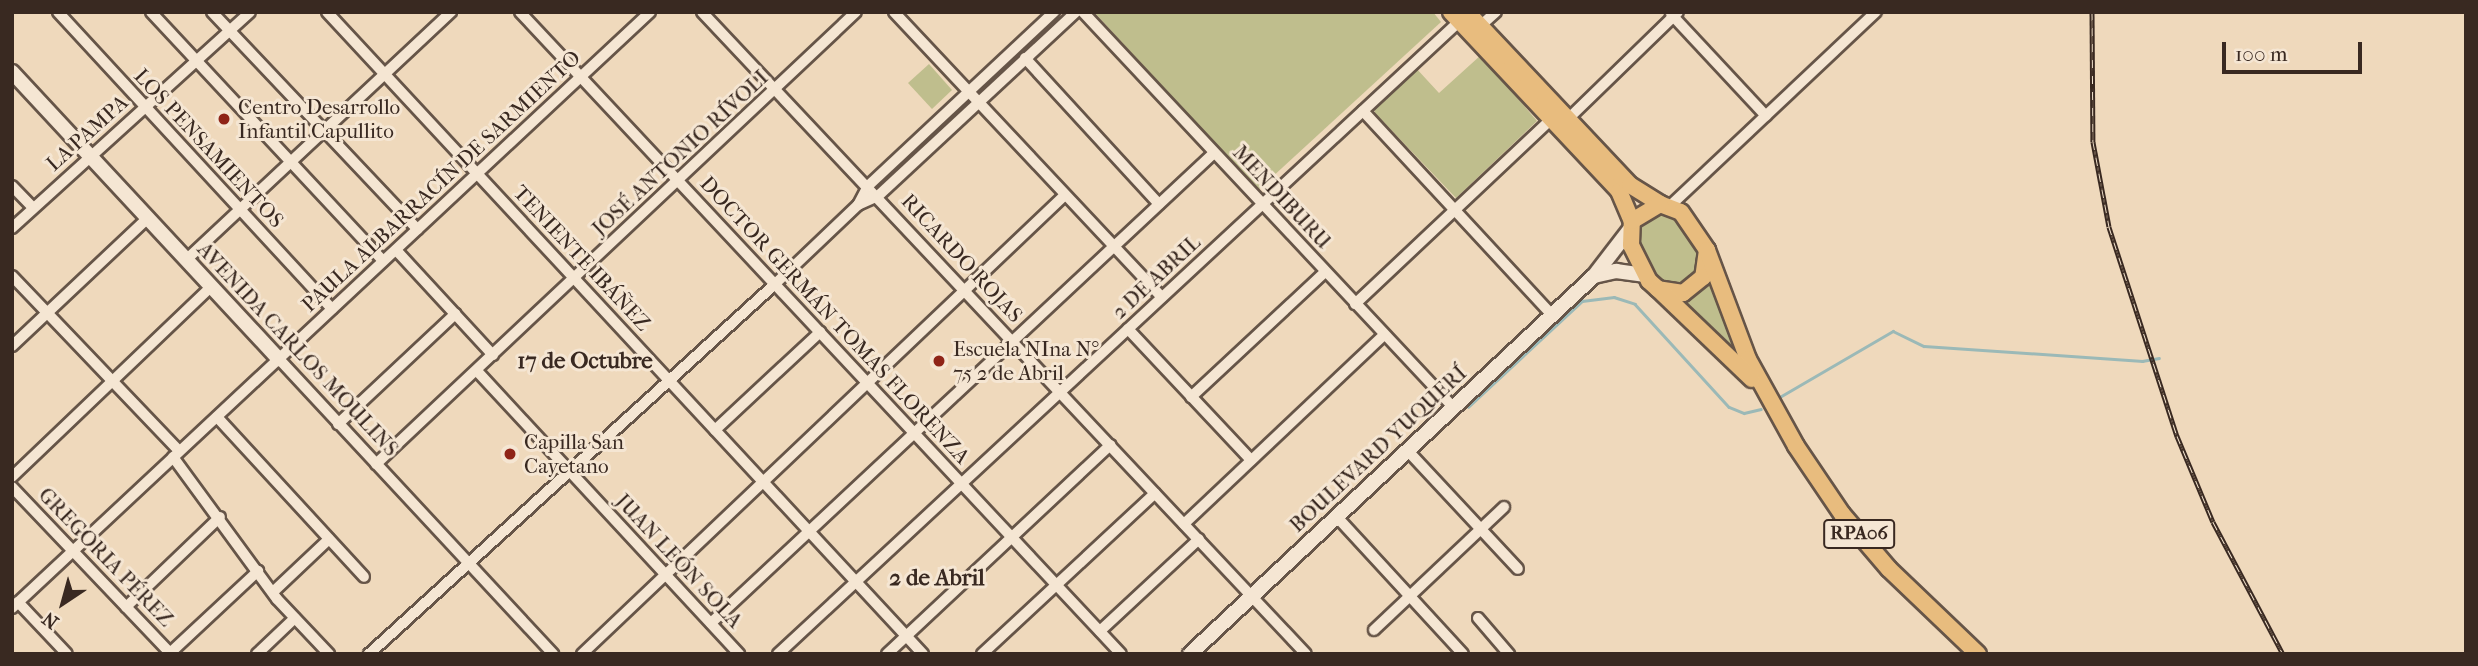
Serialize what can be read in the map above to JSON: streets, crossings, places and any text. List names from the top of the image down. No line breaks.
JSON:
{"streets":{"main road":["AVENIDA CARLOS MOULINS","BOULEVARD YUQUERÍ","RPA06"],"street":["LA PAMPA","LOS PENSAMIENTOS","JOSÉ ANTONIO RÍVOLI","PAULA ALBARRACÍN DE SARMIENTO","MENDIBURU","TENIENTE IBÁÑEZ","RICARDO ROJAS","2 DE ABRIL","DOCTOR GERMÁN TOMAS FLORENZA","GREGORIA PÉREZ","JUAN LEÓN SOLA"]},"crossings":[["LA PAMPA","LOS PENSAMIENTOS"],["LA PAMPA","AVENIDA CARLOS MOULINS"],["LOS PENSAMIENTOS","PAULA ALBARRACÍN DE SARMIENTO"],["JOSÉ ANTONIO RÍVOLI","TENIENTE IBÁÑEZ"],["JOSÉ ANTONIO RÍVOLI","RICARDO ROJAS"],["JOSÉ ANTONIO RÍVOLI","DOCTOR GERMÁN TOMAS FLORENZA"],["JOSÉ ANTONIO RÍVOLI","AVENIDA CARLOS MOULINS"],["JOSÉ ANTONIO RÍVOLI","JUAN LEÓN SOLA"],["PAULA ALBARRACÍN DE SARMIENTO","TENIENTE IBÁÑEZ"],["PAULA ALBARRACÍN DE SARMIENTO","DOCTOR GERMÁN TOMAS FLORENZA"],["PAULA ALBARRACÍN DE SARMIENTO","AVENIDA CARLOS MOULINS"],["PAULA ALBARRACÍN DE SARMIENTO","GREGORIA PÉREZ"],["MENDIBURU","2 DE ABRIL"],["MENDIBURU","BOULEVARD YUQUERÍ"],["TENIENTE IBÁÑEZ","2 DE ABRIL"],["RICARDO ROJAS","2 DE ABRIL"],["RICARDO ROJAS","BOULEVARD YUQUERÍ"],["2 DE ABRIL","DOCTOR GERMÁN TOMAS FLORENZA"],["BOULEVARD YUQUERÍ","RPA06"]],"districts":["17 de Octubre","2 de Abril"],"places":["Centro Desarrollo Infantil Capullito","Escuela NIna N° 75 2 de Abril","Capilla San Cayetano"],"scale_bar":"100 m","north":"bottom left"}
